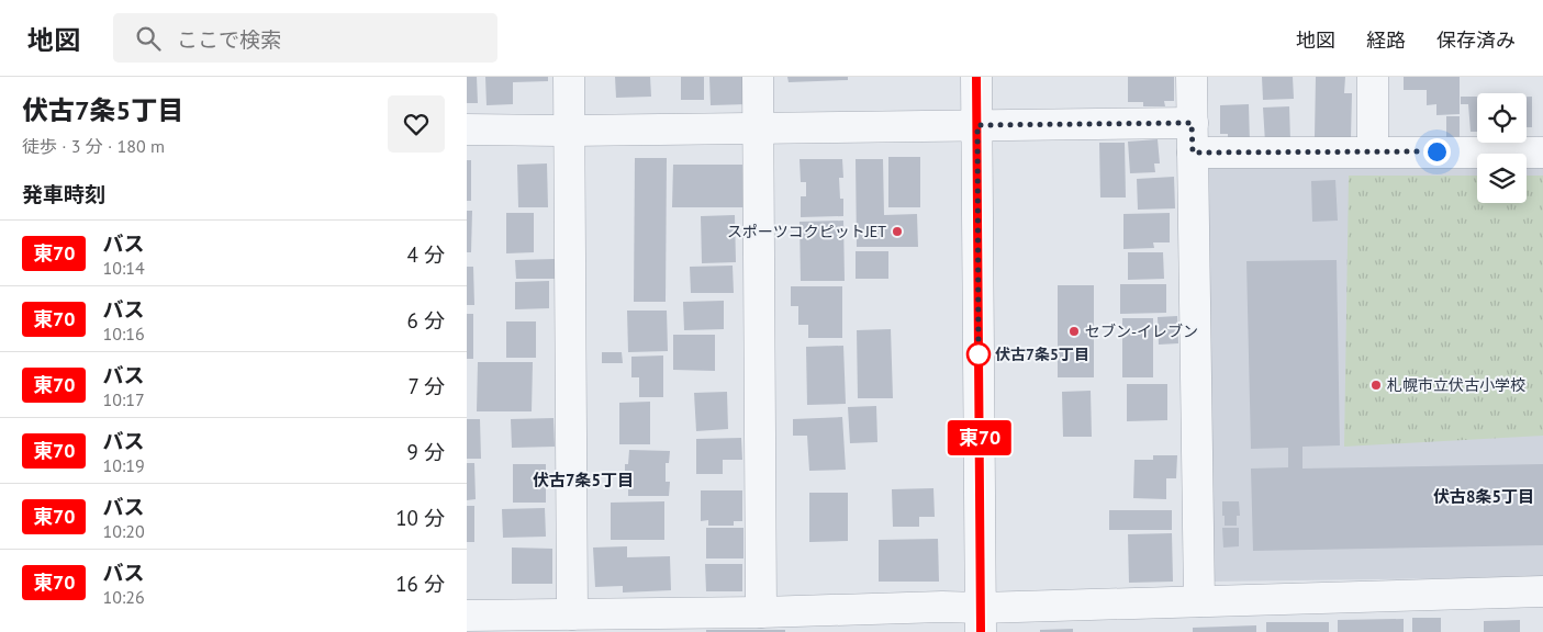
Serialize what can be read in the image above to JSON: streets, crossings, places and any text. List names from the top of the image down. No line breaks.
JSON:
{"districts":["伏古7条5丁目","伏古8条5丁目"],"places":["スポーツコクピットJET","セブン-イレブン","伏古7条5丁目","札幌市立伏古小学校"],"lines":["bus line 東70"],"page":{"header":"地図","search":"ここで検索","nav":["地図","経路","保存済み"],"heading":[["伏古7条5丁目","徒歩 · 3 分 · 180 m"],"発車時刻"],"on_map":"東70","list":[{"mark":"東70","name":"バス","note":"10:14","value":"4 分"},{"mark":"東70","name":"バス","note":"10:16","value":"6 分"},{"mark":"東70","name":"バス","note":"10:17","value":"7 分"},{"mark":"東70","name":"バス","note":"10:19","value":"9 分"},{"mark":"東70","name":"バス","note":"10:20","value":"10 分"},{"mark":"東70","name":"バス","note":"10:26","value":"16 分"}]}}
